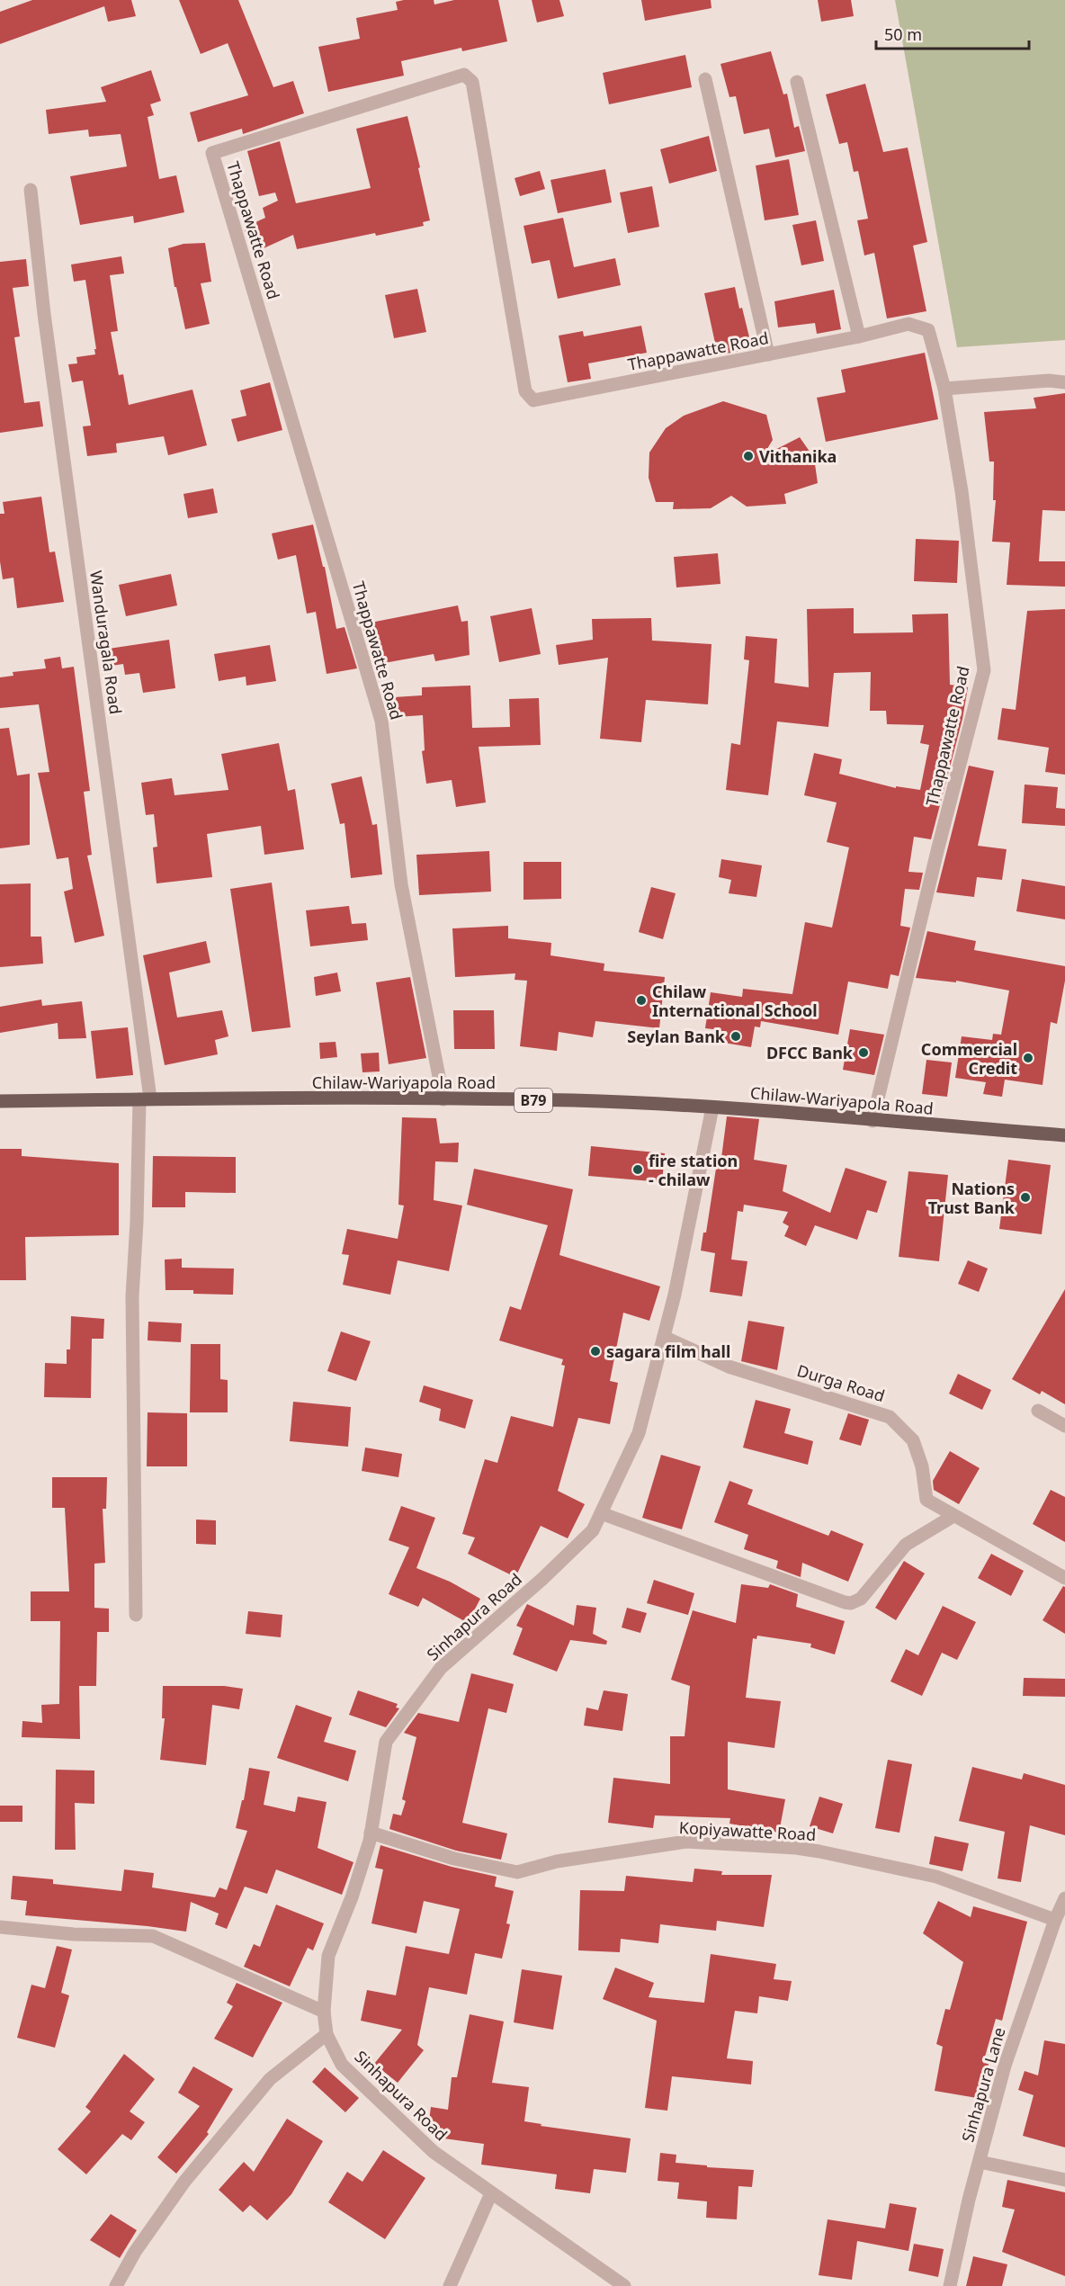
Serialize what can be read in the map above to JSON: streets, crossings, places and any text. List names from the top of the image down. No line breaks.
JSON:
{"streets":{"main road":["Chilaw-Wariyapola Road","B79"],"street":["Thappawatte Road","Wanduragala Road","Durga Road","Sinhapura Road","Kopiyawatte Road","Sinhapura Lane"]},"crossings":[["Thappawatte Road","Chilaw-Wariyapola Road"],["Wanduragala Road","Chilaw-Wariyapola Road"],["Chilaw-Wariyapola Road","Sinhapura Road"],["Durga Road","Sinhapura Road"],["Sinhapura Road","Kopiyawatte Road"],["Kopiyawatte Road","Sinhapura Lane"]],"places":["Vithanika","Chilaw International School","Seylan Bank","DFCC Bank","Commercial Credit","fire station - chilaw","Nations Trust Bank","sagara film hall"],"scale_bar":"50 m"}
